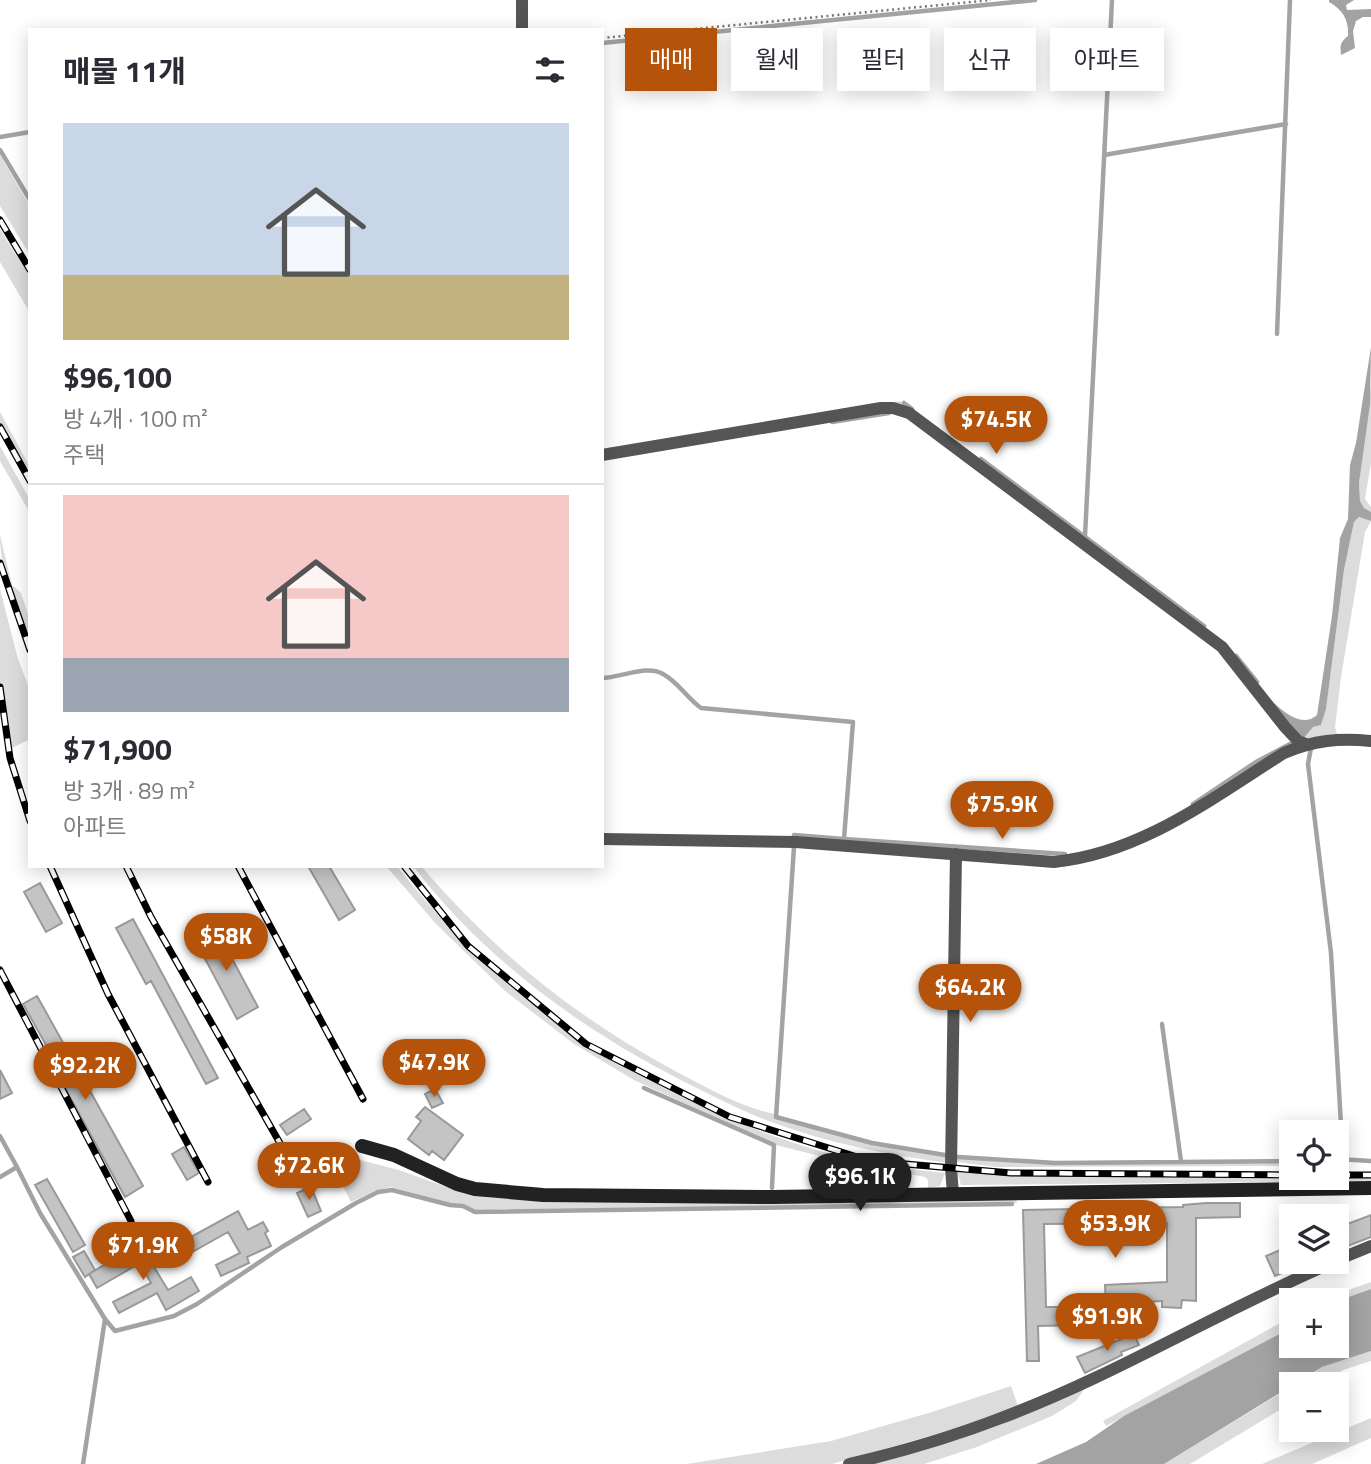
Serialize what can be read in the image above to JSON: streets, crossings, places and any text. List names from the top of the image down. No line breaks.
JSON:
{"page":{"chip":["매매","월세","필터","신규","아파트"],"heading":"매물 11개","list":[{"name":"$96,100","note":"방 4개 · 100 m² · 주택"},{"name":"$71,900","note":"방 3개 · 89 m² · 아파트"}],"price":["$74.5K","$75.9K","$58K","$64.2K","$47.9K","$92.2K","$72.6K","$96.1K","$53.9K","$71.9K","$91.9K"],"map_buttons":["+","−"]}}
